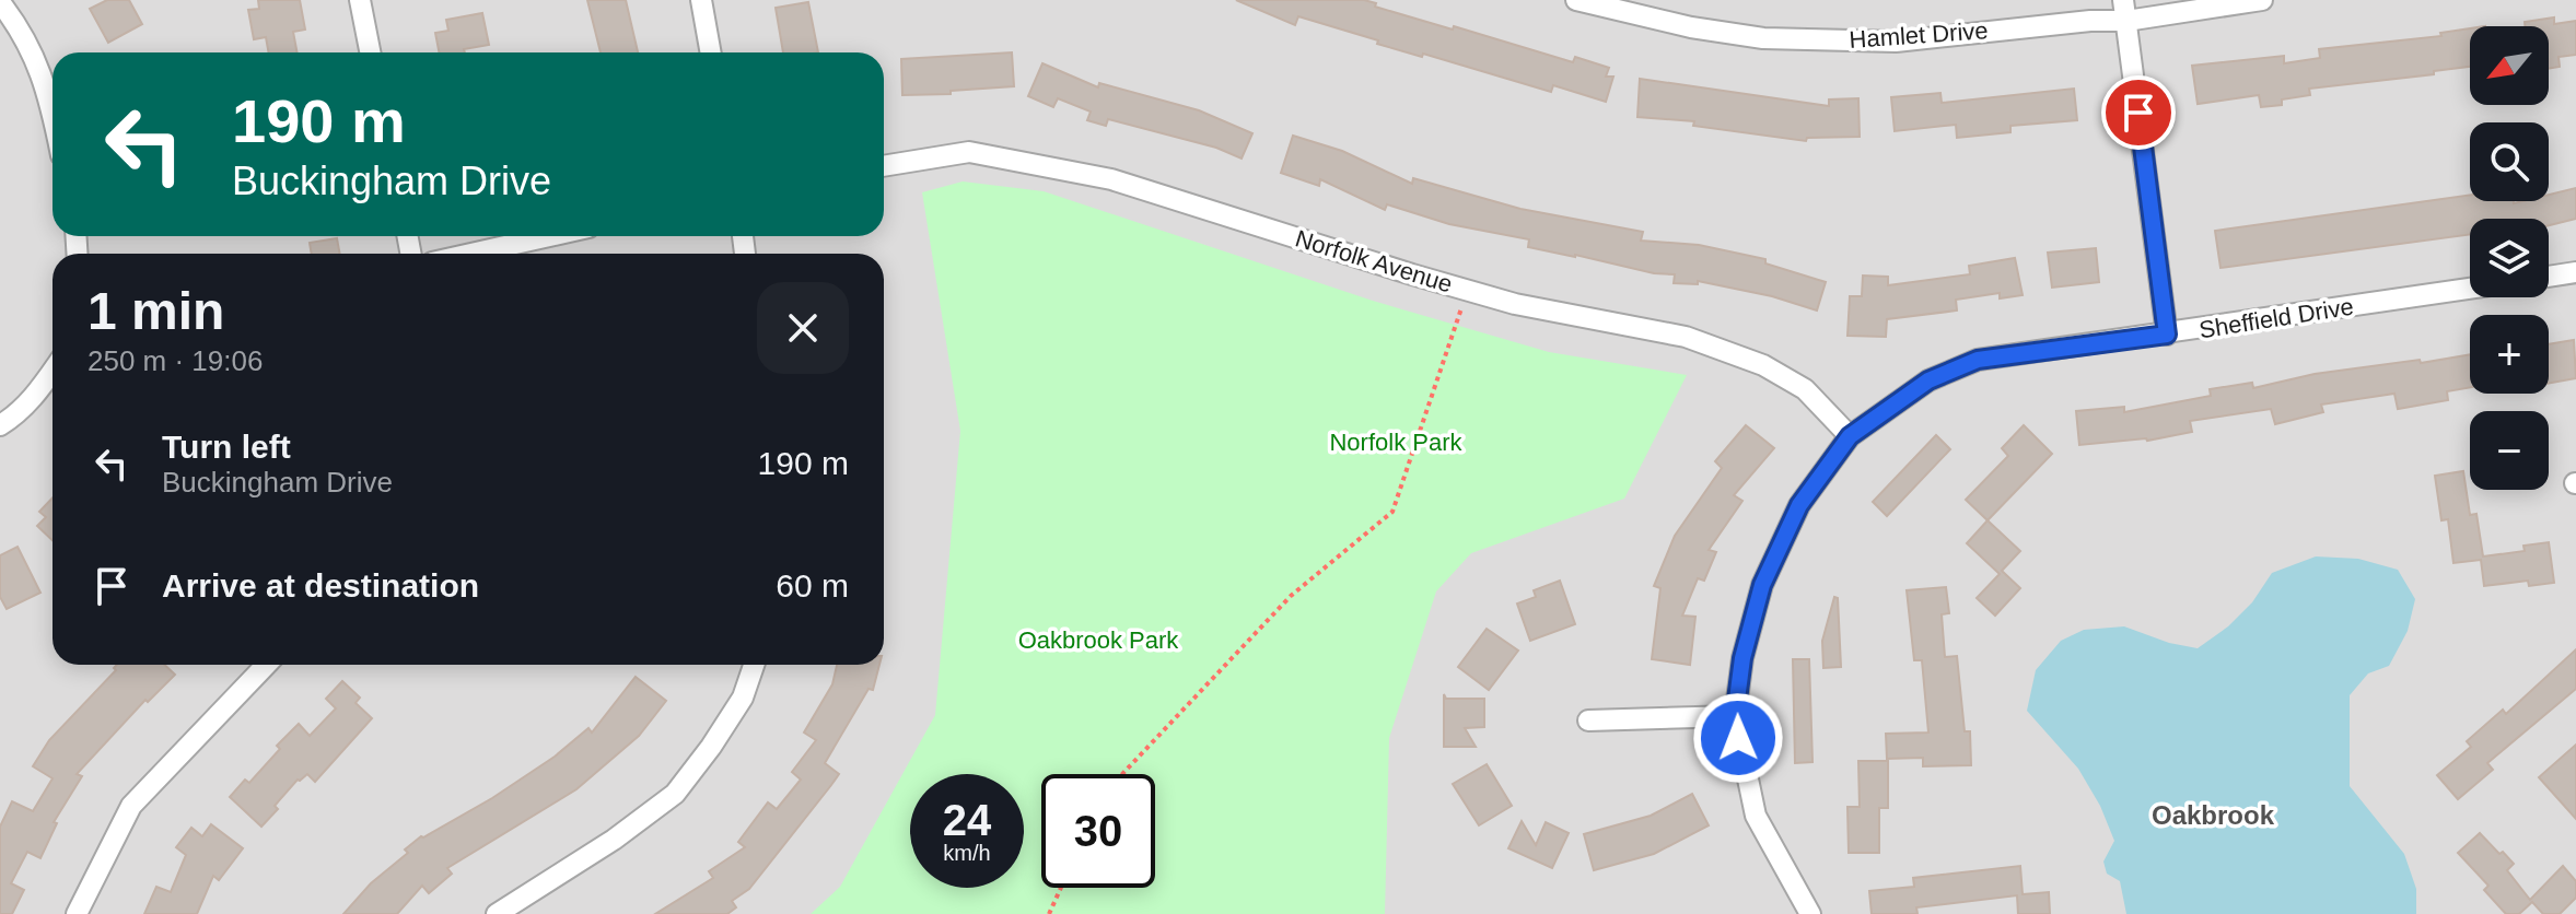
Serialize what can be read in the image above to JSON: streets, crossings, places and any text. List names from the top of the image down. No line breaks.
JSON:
{"streets":{"street":["Hamlet Drive","Norfolk Avenue","Sheffield Drive"]},"crossings":[["Norfolk Avenue","Sheffield Drive"]],"districts":["Oakbrook"],"parks":["Norfolk Park","Oakbrook Park"],"north":"bottom left","page":{"map_buttons":["+","−"],"turn":["190 m","Buckingham Drive"],"heading":["1 min","250 m · 19:06"],"list":[{"name":"Turn left","note":"Buckingham Drive","value":"190 m"},{"name":"Arrive at destination","value":"60 m"}],"speed":"24 km/h","limit":"30"}}
